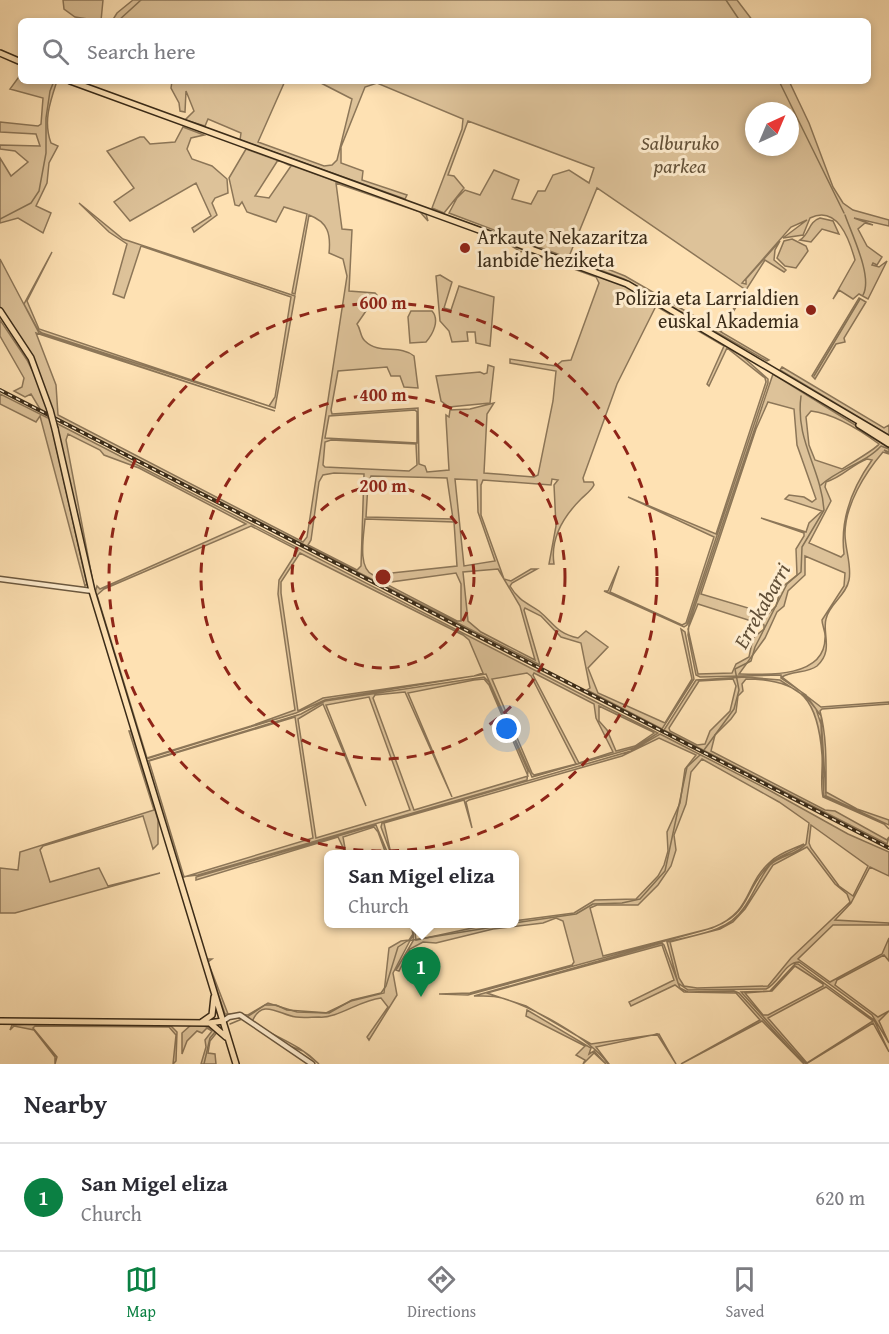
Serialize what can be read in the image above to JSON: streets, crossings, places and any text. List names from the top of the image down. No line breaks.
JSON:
{"water":["Errekabarri"],"parks":["Salburuko parkea"],"places":["Arkaute Nekazaritza lanbide heziketa","Polizia eta Larrialdien euskal Akademia"],"north":"top right","page":{"search":"Search here","popup":["San Migel eliza","Church"],"pins":"1","heading":"Nearby","list":[{"mark":"1","name":"San Migel eliza","note":"Church","value":"620 m"}],"nav":["Map","Directions","Saved"]},"rings":["600 m","400 m","200 m"]}
